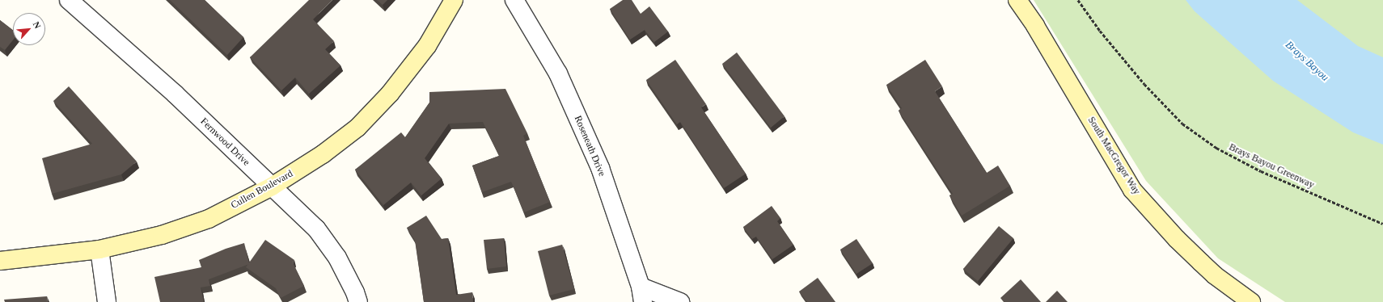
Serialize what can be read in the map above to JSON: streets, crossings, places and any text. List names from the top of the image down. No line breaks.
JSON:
{"streets":{"street":["Fernwood Drive","Roseneath Drive","South MacGregor Way","Cullen Boulevard"],"path":["Brays Bayou Greenway"]},"crossings":[["Fernwood Drive","Cullen Boulevard"]],"water":["Brays Bayou"],"north":"top right"}
